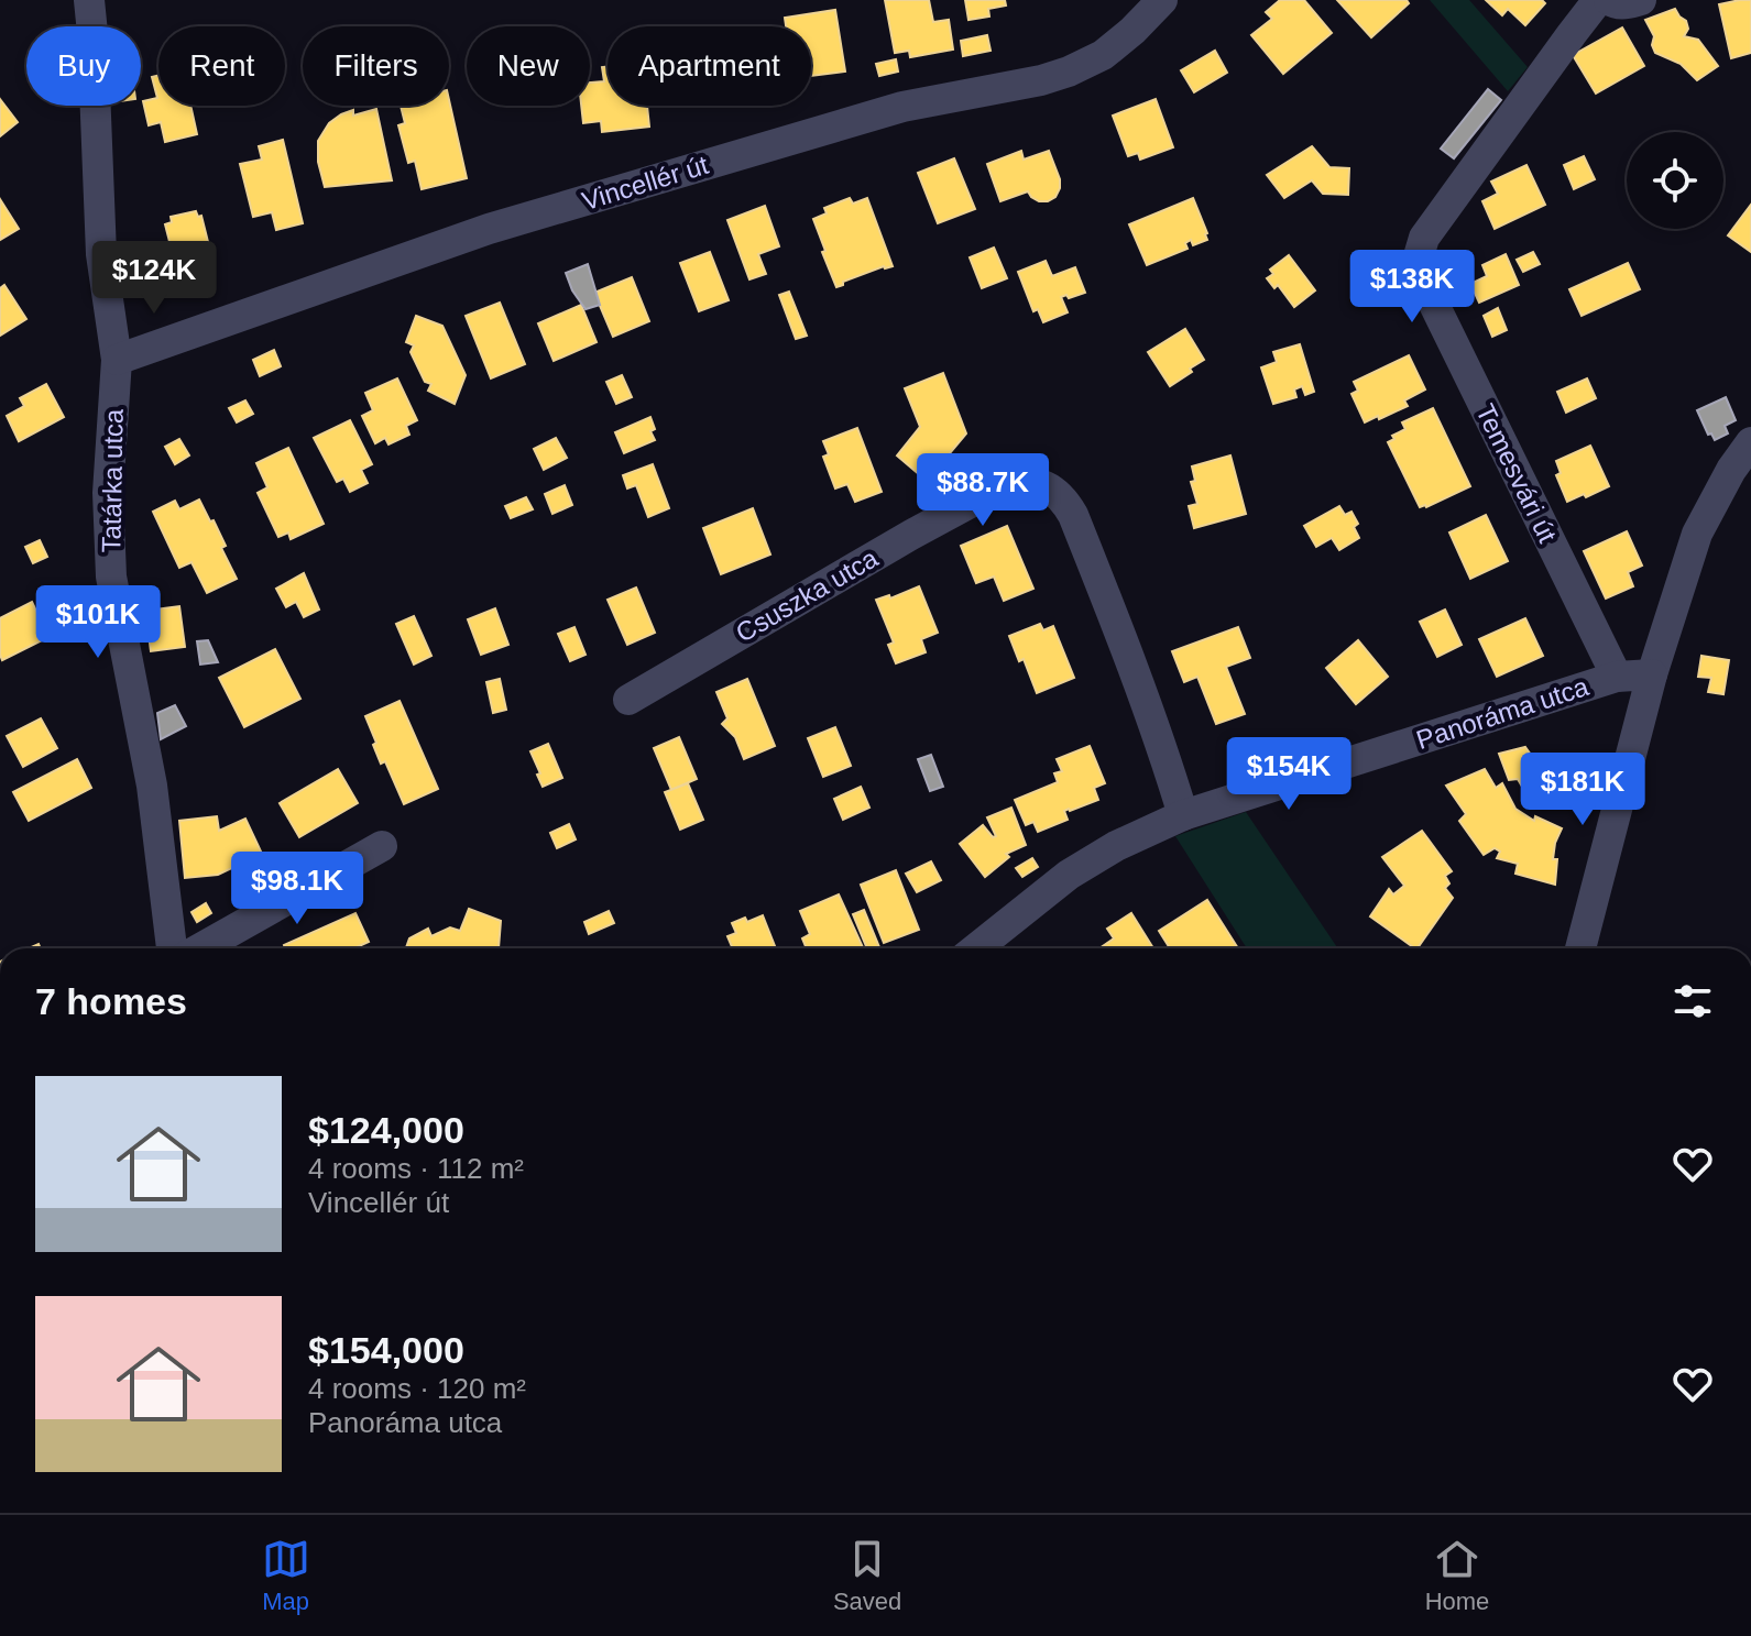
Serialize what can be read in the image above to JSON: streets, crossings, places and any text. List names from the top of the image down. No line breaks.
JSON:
{"streets":{"street":["Vincellér út","Temesvári út","Tatárka utca","Csuszka utca","Panoráma utca"]},"crossings":[["Vincellér út","Tatárka utca"],["Temesvári út","Panoráma utca"],["Csuszka utca","Panoráma utca"]],"page":{"chip":["Buy","Rent","Filters","New","Apartment"],"price":["$124K","$138K","$88.7K","$101K","$154K","$181K","$98.1K"],"heading":"7 homes","list":[{"name":"$124,000","note":"4 rooms · 112 m² · Vincellér út"},{"name":"$154,000","note":"4 rooms · 120 m² · Panoráma utca"}],"tabs":["Map","Saved","Home"]}}
